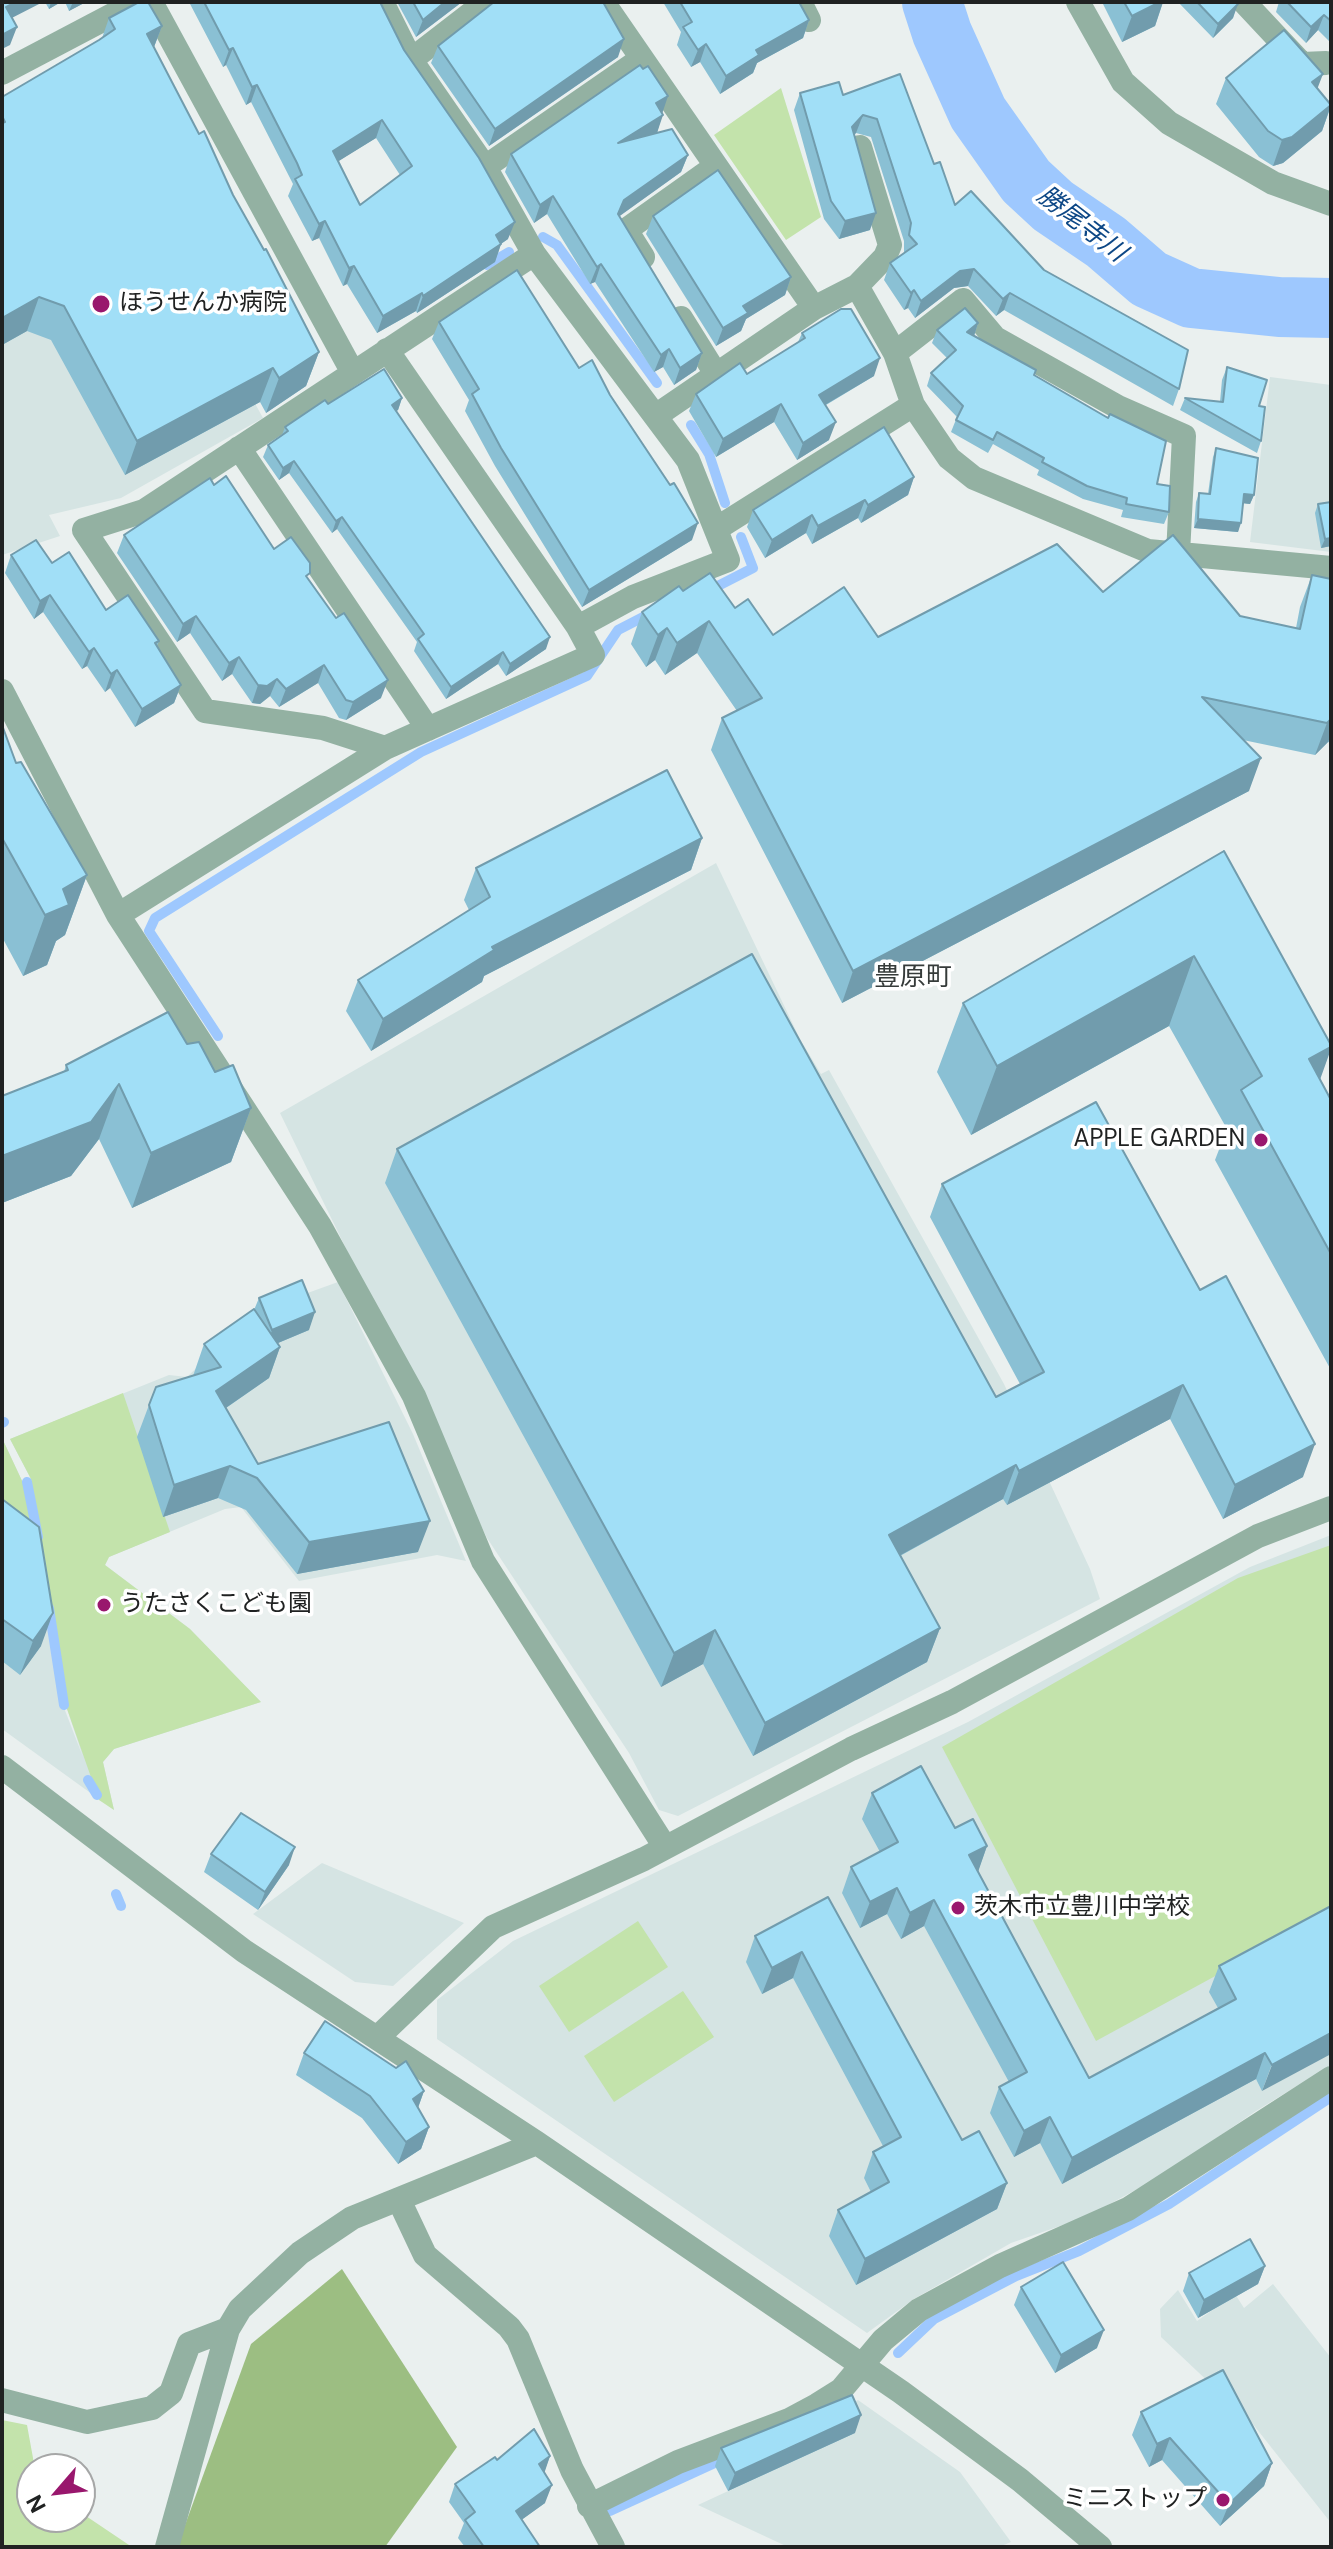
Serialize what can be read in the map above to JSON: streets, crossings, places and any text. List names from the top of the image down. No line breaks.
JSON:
{"districts":["豊原町"],"water":["勝尾寺川"],"places":["ほうせんか病院","APPLE GARDEN","うたさくこども園","茨木市立豊川中学校","ミニストップ"],"north":"bottom left"}
